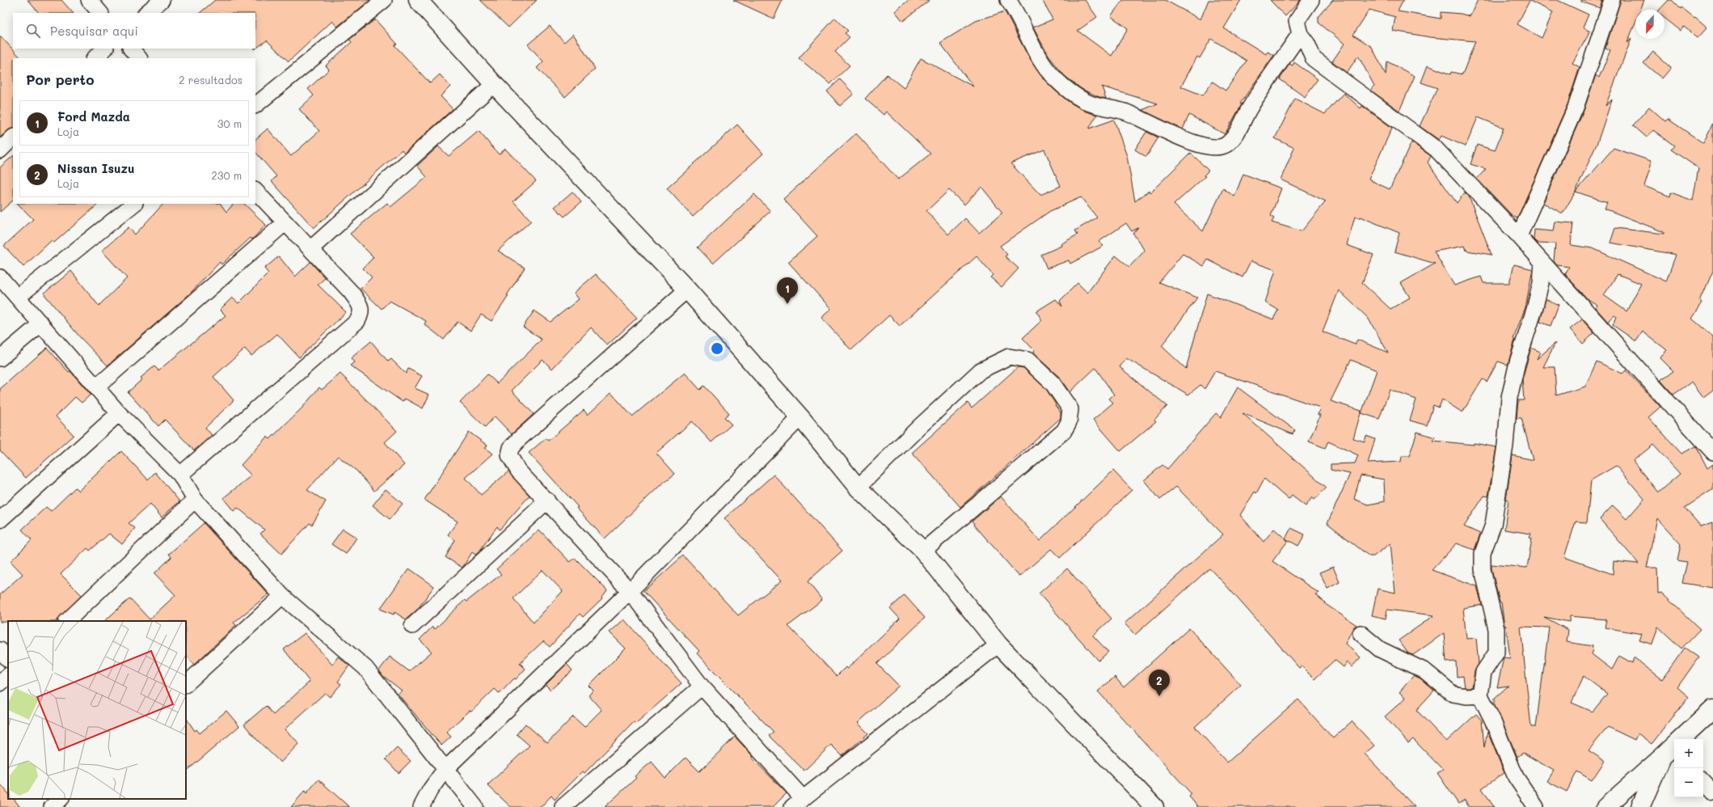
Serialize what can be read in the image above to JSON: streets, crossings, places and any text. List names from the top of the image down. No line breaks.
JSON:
{"north":"bottom","page":{"search":"Pesquisar aqui","heading":["Por perto","2 resultados"],"list":[{"mark":"1","name":"Ford Mazda","note":"Loja","value":"30 m"},{"mark":"2","name":"Nissan Isuzu","note":"Loja","value":"230 m"}],"pins":["1","2"],"map_buttons":["+","−"]}}
